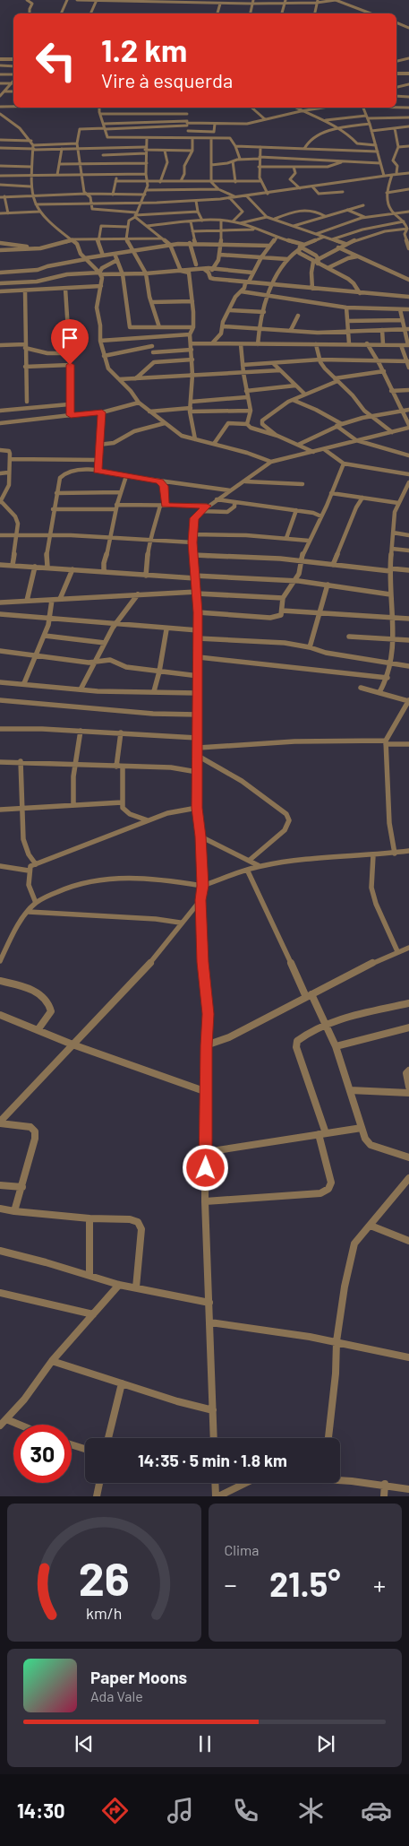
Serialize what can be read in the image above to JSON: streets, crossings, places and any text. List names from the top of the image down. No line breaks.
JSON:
{"page":{"turn":["1.2 km","Vire à esquerda"],"limit":"30","trip":"14:35 · 5 min · 1.8 km","tile":"Clima","heat":["−","21.5°","+"],"song":["Paper Moons","Ada Vale"],"tabs":"14:30","gauge":["26","km/h"]}}
